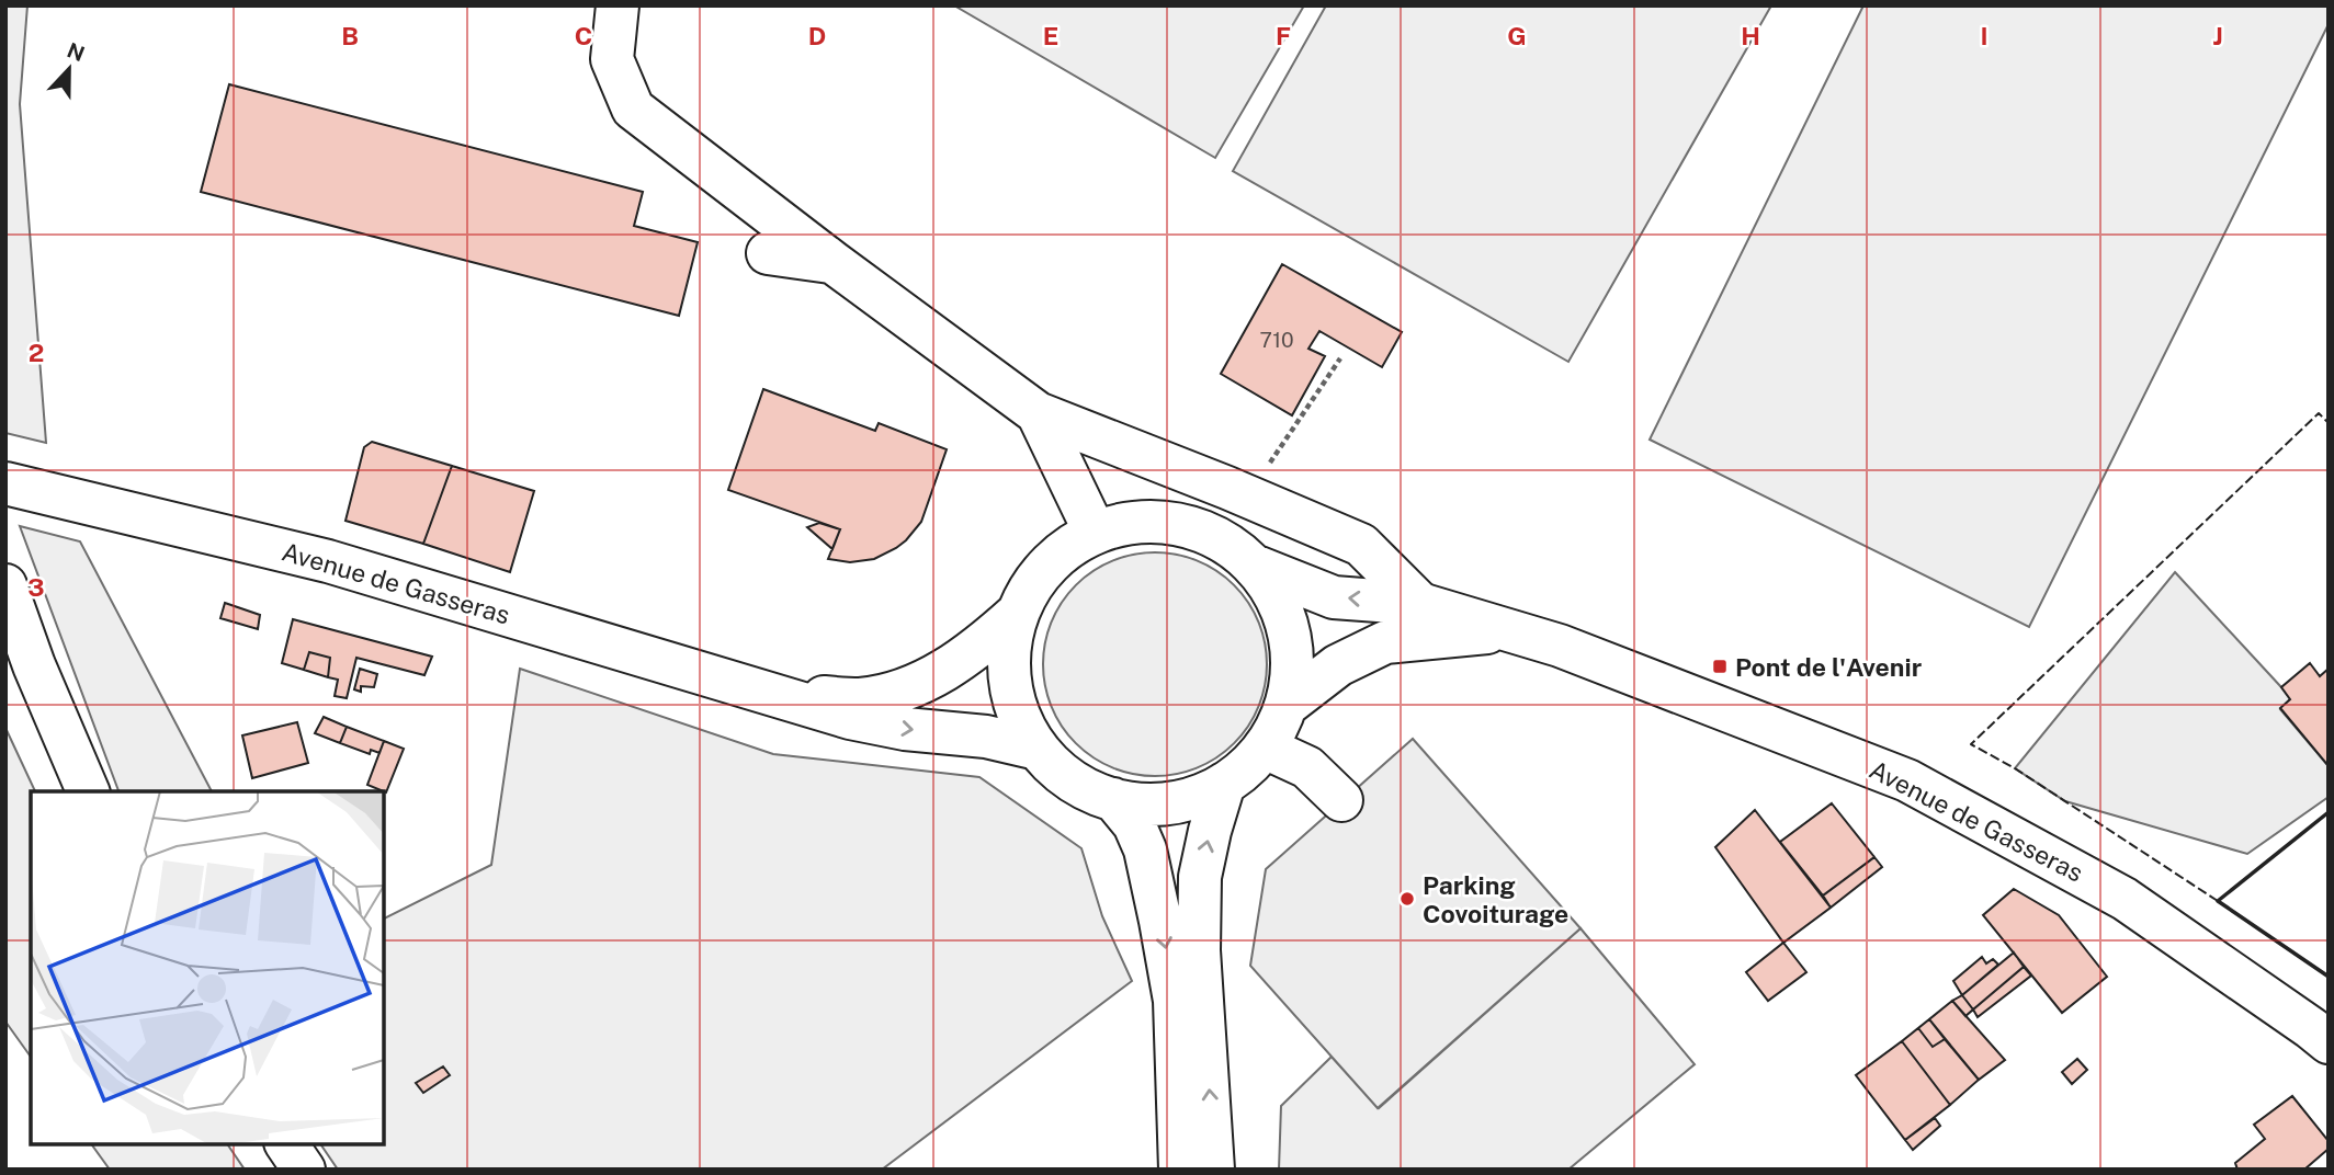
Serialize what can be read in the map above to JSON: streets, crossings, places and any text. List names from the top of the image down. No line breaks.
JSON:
{"streets":{"main road":["Avenue de Gasseras"]},"places":{"transit":["Pont de l'Avenir"],"other":["Parking Covoiturage"]},"house_numbers":["710"],"north":"top","grid":{"columns":["B","C","D","E","F","G","H","I","J"],"rows":["2","3"]}}
